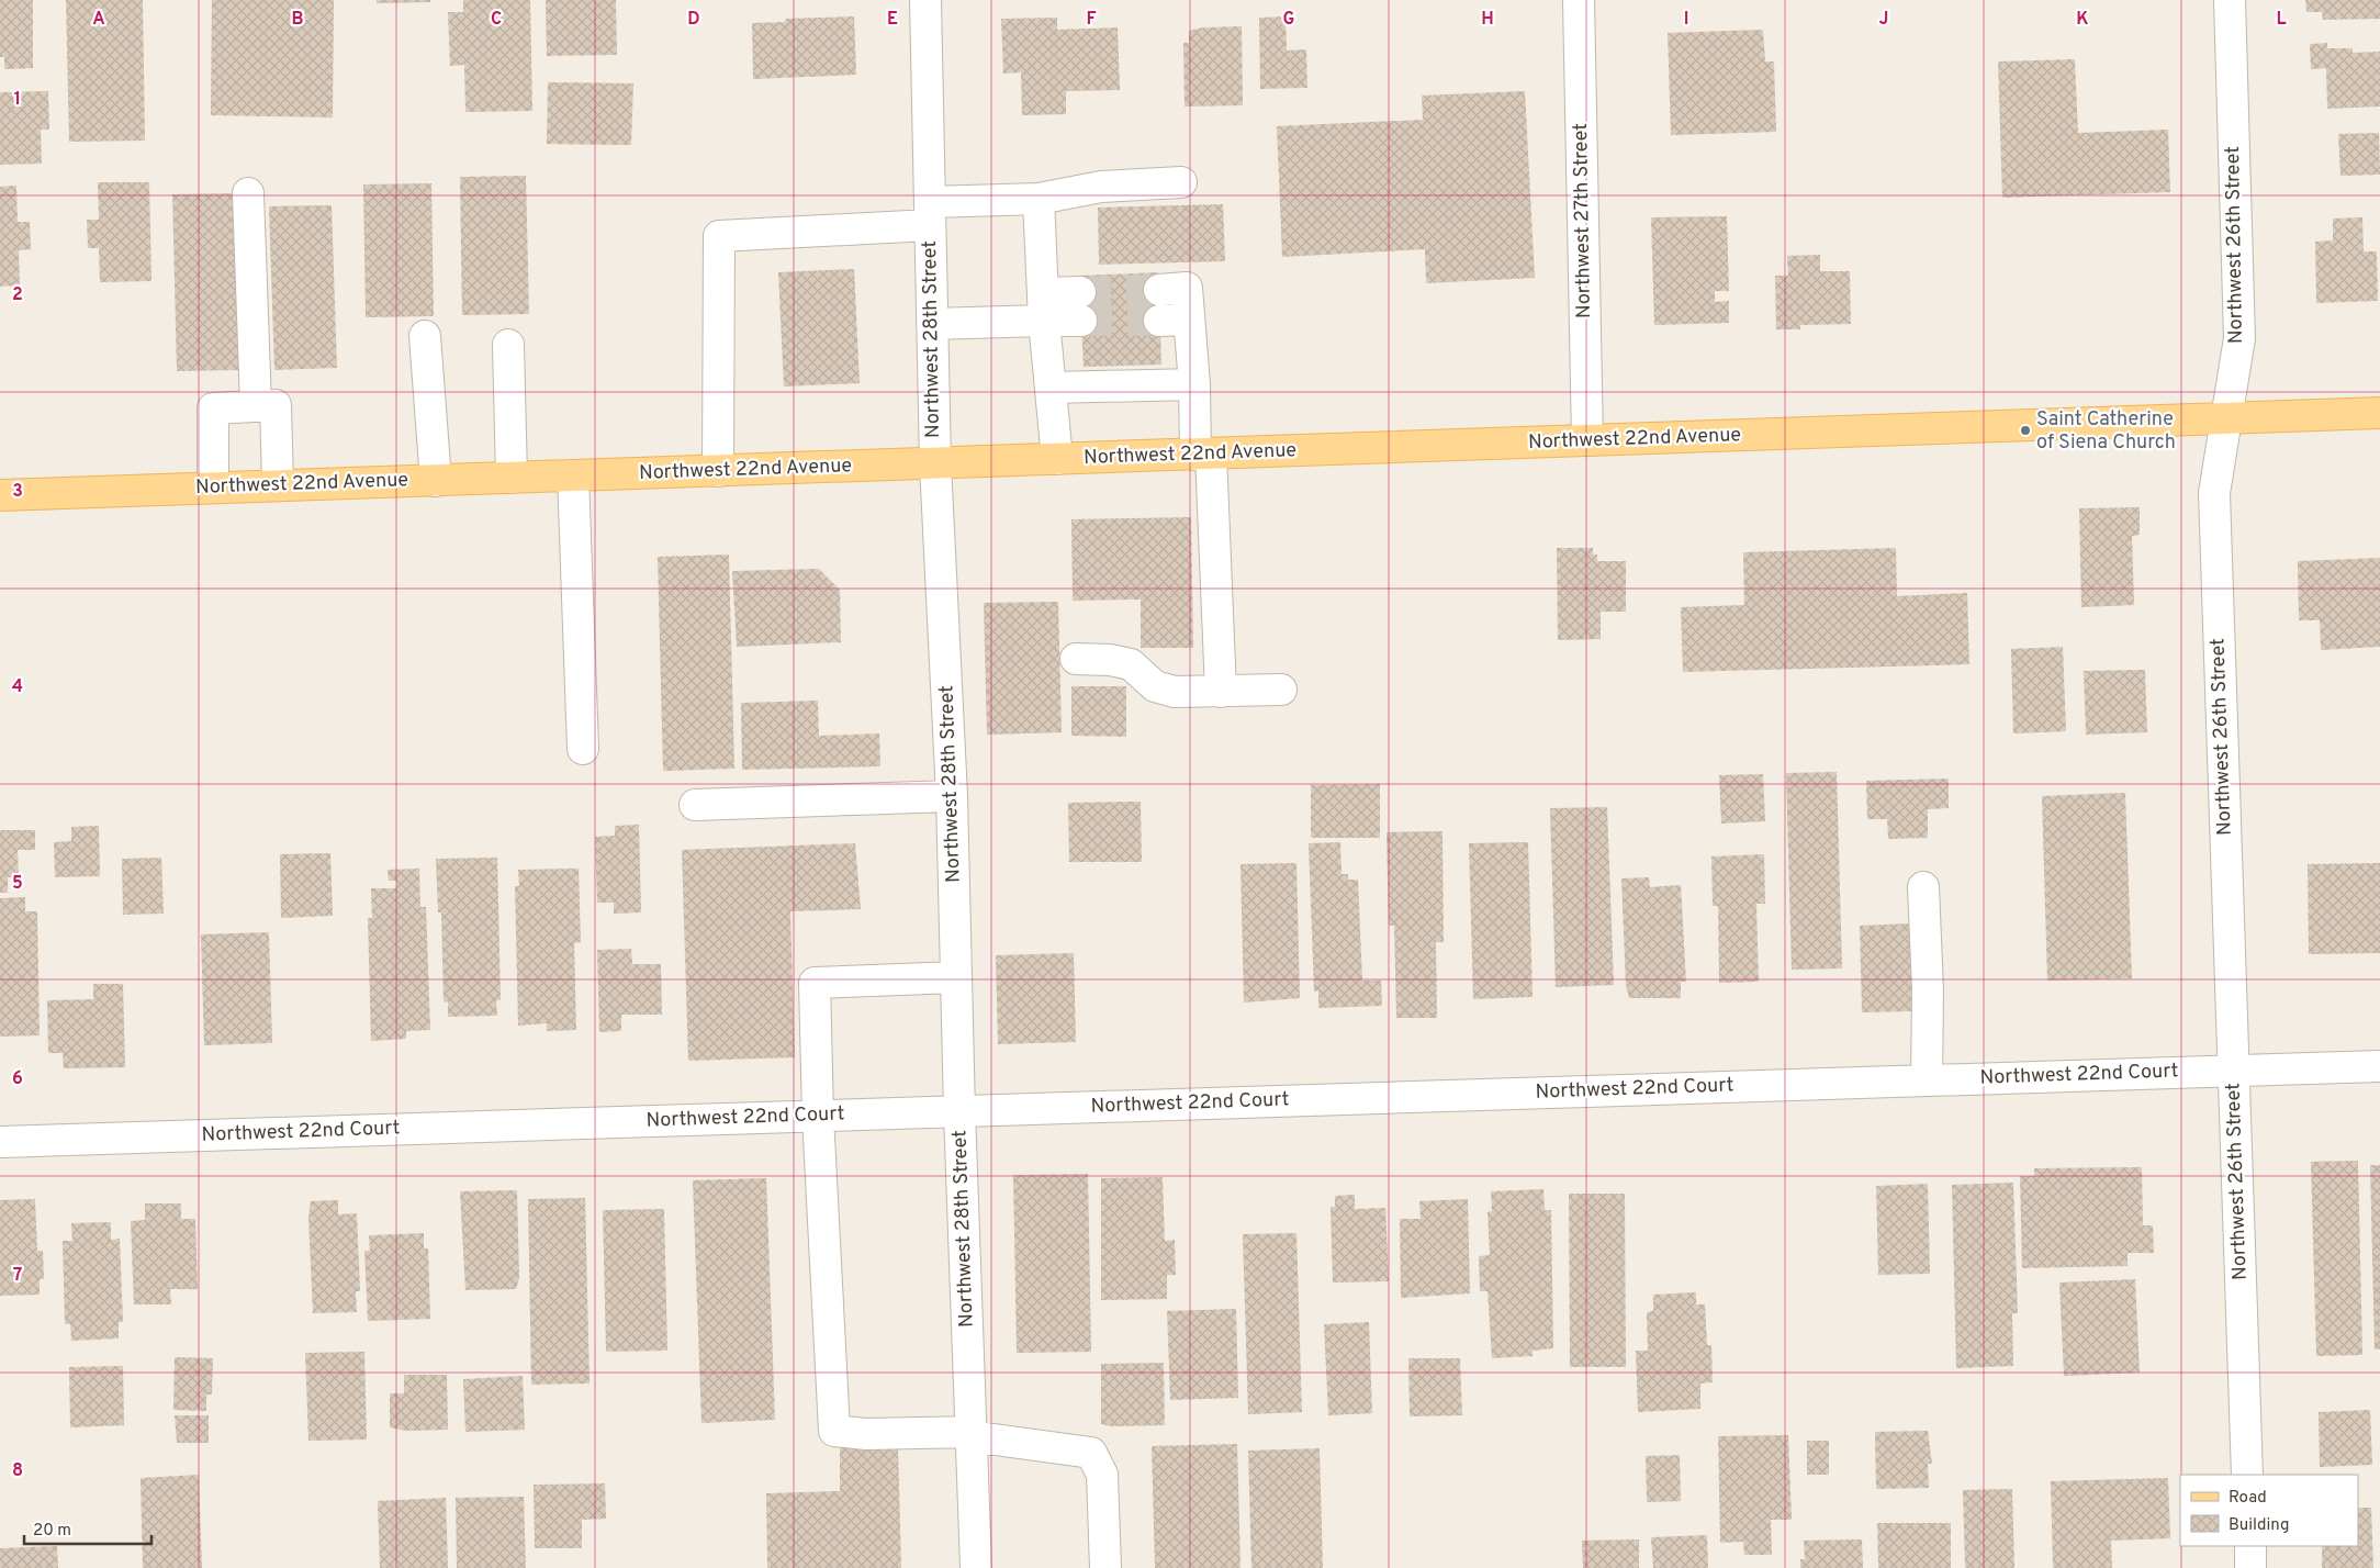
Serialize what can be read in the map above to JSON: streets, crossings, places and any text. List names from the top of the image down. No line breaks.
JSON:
{"streets":{"main road":["Northwest 22nd Avenue"],"street":["Northwest 27th Street","Northwest 26th Street","Northwest 28th Street","Northwest 22nd Court"]},"crossings":[["Northwest 27th Street","Northwest 22nd Avenue"],["Northwest 26th Street","Northwest 22nd Avenue"],["Northwest 26th Street","Northwest 22nd Court"],["Northwest 28th Street","Northwest 22nd Avenue"],["Northwest 28th Street","Northwest 22nd Court"]],"places":["Saint Catherine of Siena Church"],"legend":["Road","Building"],"scale_bar":"20 m","grid":{"columns":["A","B","C","D","E","F","G","H","I","J","K","L"],"rows":["1","2","3","4","5","6","7","8"]}}
